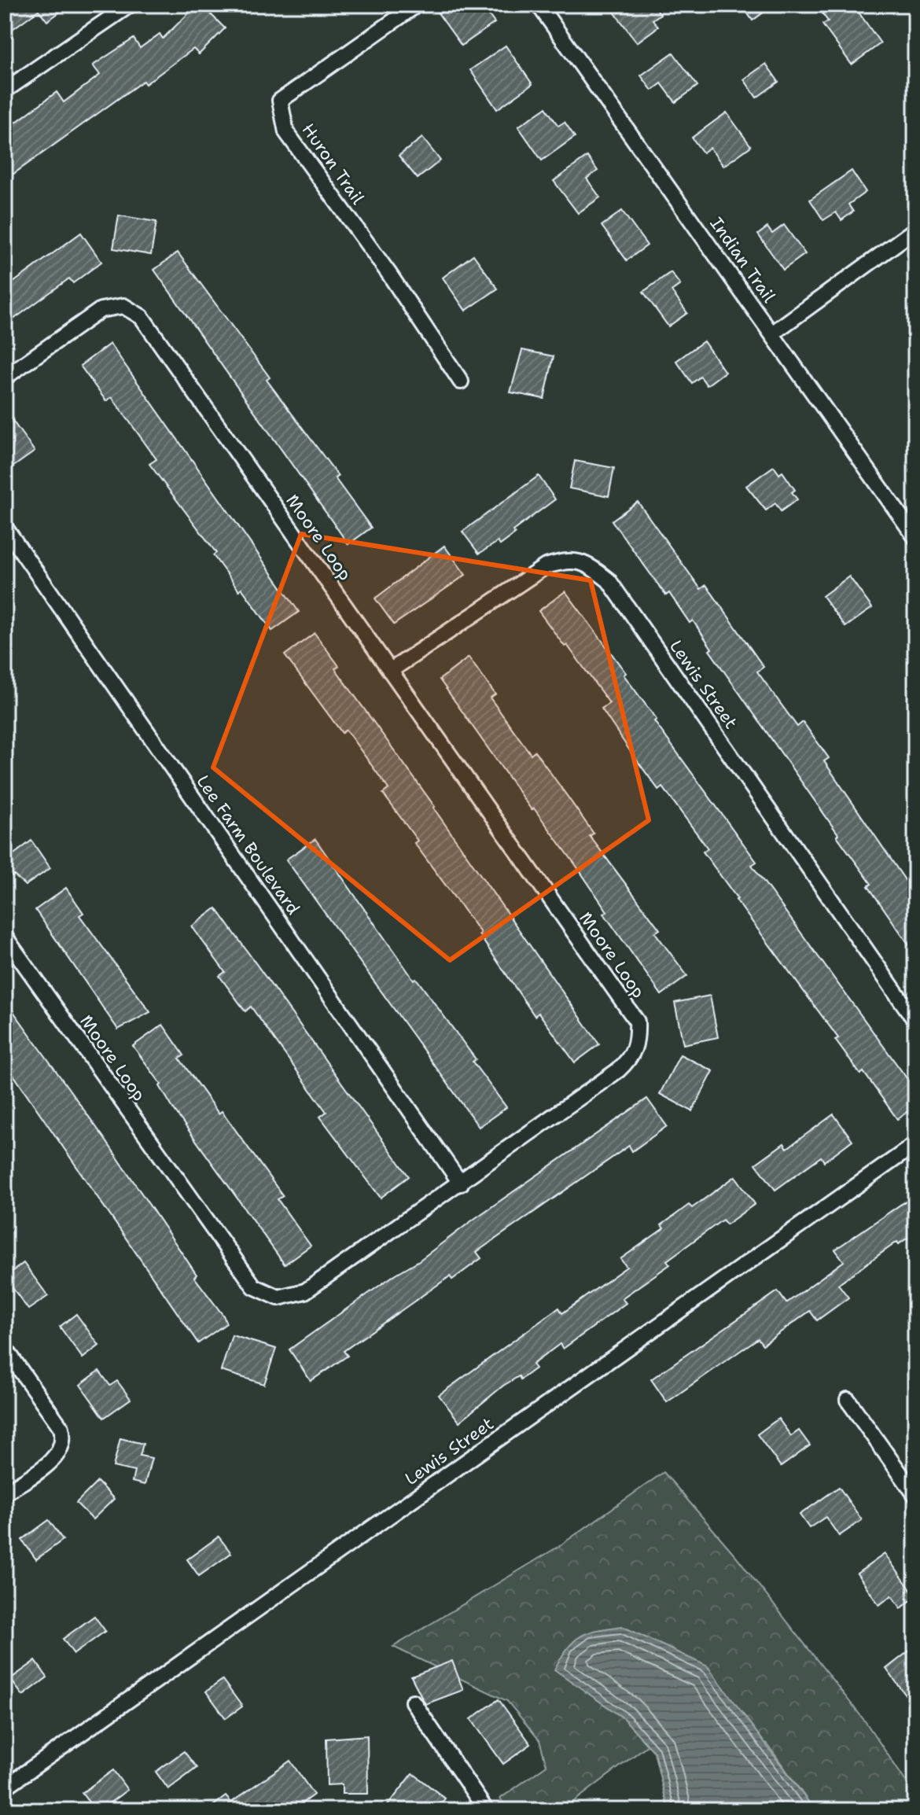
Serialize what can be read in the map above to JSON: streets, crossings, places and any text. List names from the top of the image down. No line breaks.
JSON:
{"streets":{"street":["Huron Trail","Indian Trail","Moore Loop","Lewis Street","Lee Farm Boulevard"]},"crossings":[["Moore Loop","Lewis Street"],["Moore Loop","Lee Farm Boulevard"]]}
